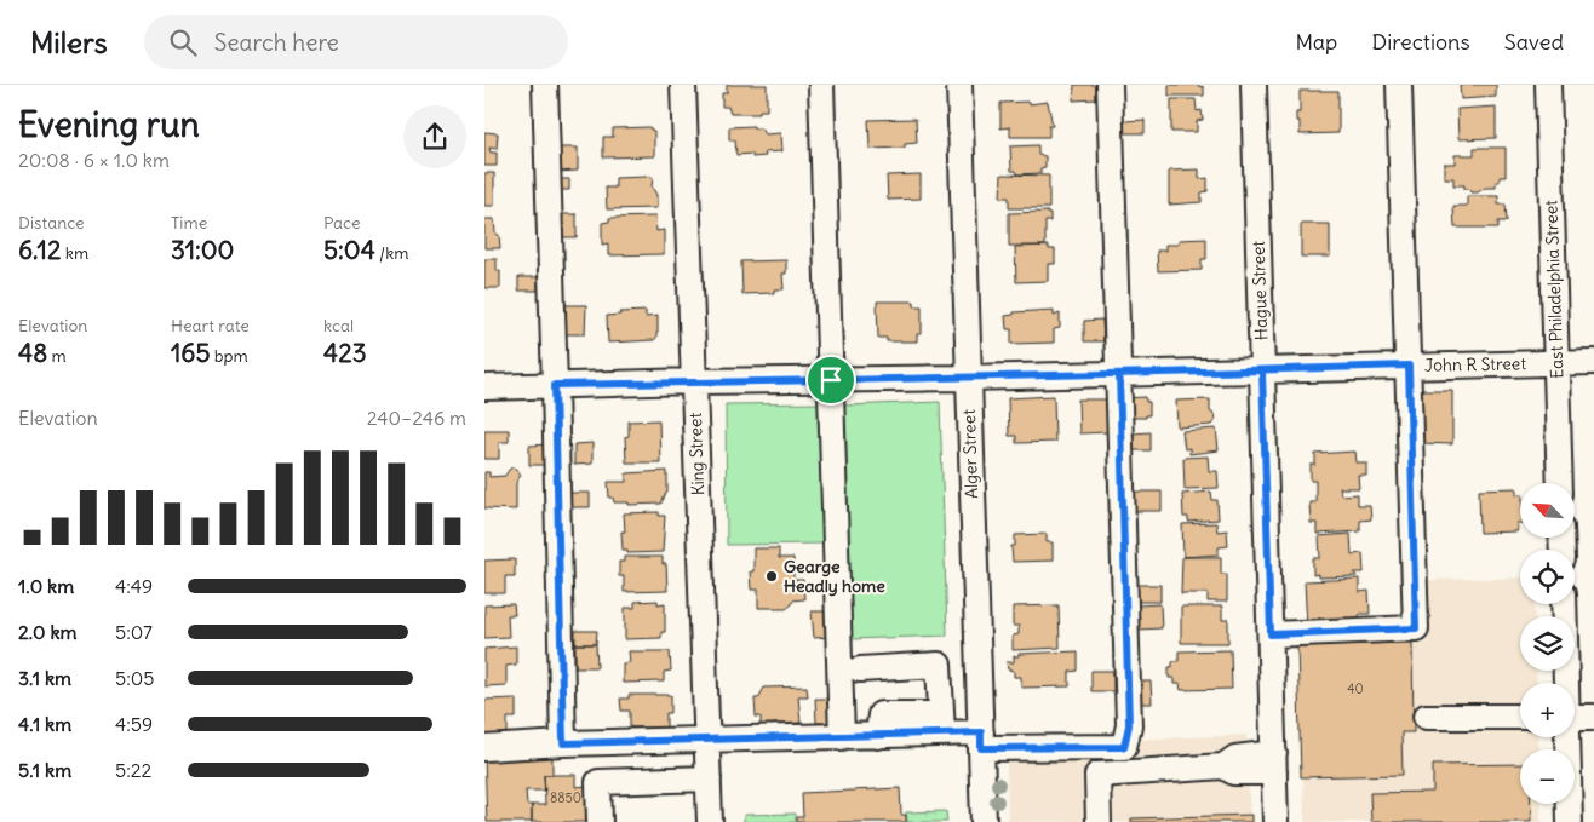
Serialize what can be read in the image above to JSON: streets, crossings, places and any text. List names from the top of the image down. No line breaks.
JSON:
{"streets":{"street":["East Philadelphia Street","Hague Street","John R Street","King Street","Alger Street"]},"crossings":[["East Philadelphia Street","John R Street"],["Hague Street","John R Street"],["John R Street","King Street"],["John R Street","Alger Street"]],"places":["Gearge Headly home"],"house_numbers":["40","8850"],"north":"top left","page":{"header":"Milers","search":"Search here","nav":["Map","Directions","Saved"],"heading":["Evening run","20:08 · 6 × 1.0 km"],"stats":[["Distance","6.12 km"],["Time","31:00"],["Pace","5:04 /km"],["Elevation","48 m"],["Heart rate","165 bpm"],["kcal","423"]],"chart":["Elevation","240–246 m"],"map_buttons":["+","−"],"list":[{"name":"1.0 km","note":"4:49"},{"name":"2.0 km","note":"5:07"},{"name":"3.1 km","note":"5:05"},{"name":"4.1 km","note":"4:59"},{"name":"5.1 km","note":"5:22"}]}}
